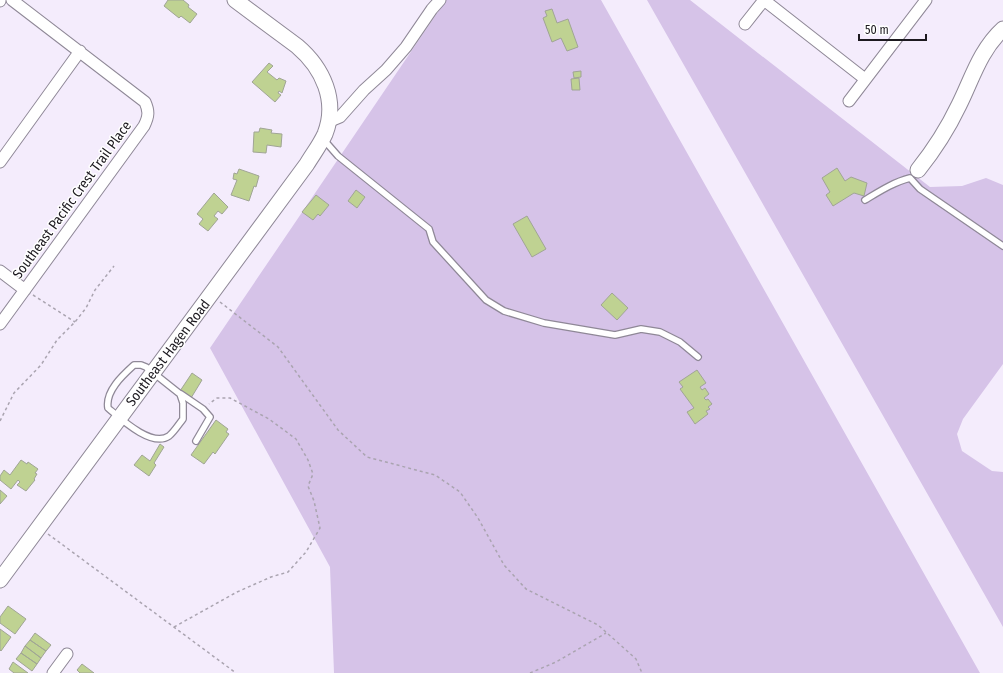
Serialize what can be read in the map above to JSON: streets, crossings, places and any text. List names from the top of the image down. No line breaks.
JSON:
{"streets":{"street":["Southeast Pacific Crest Trail Place","Southeast Hagen Road"]},"scale_bar":"50 m"}
